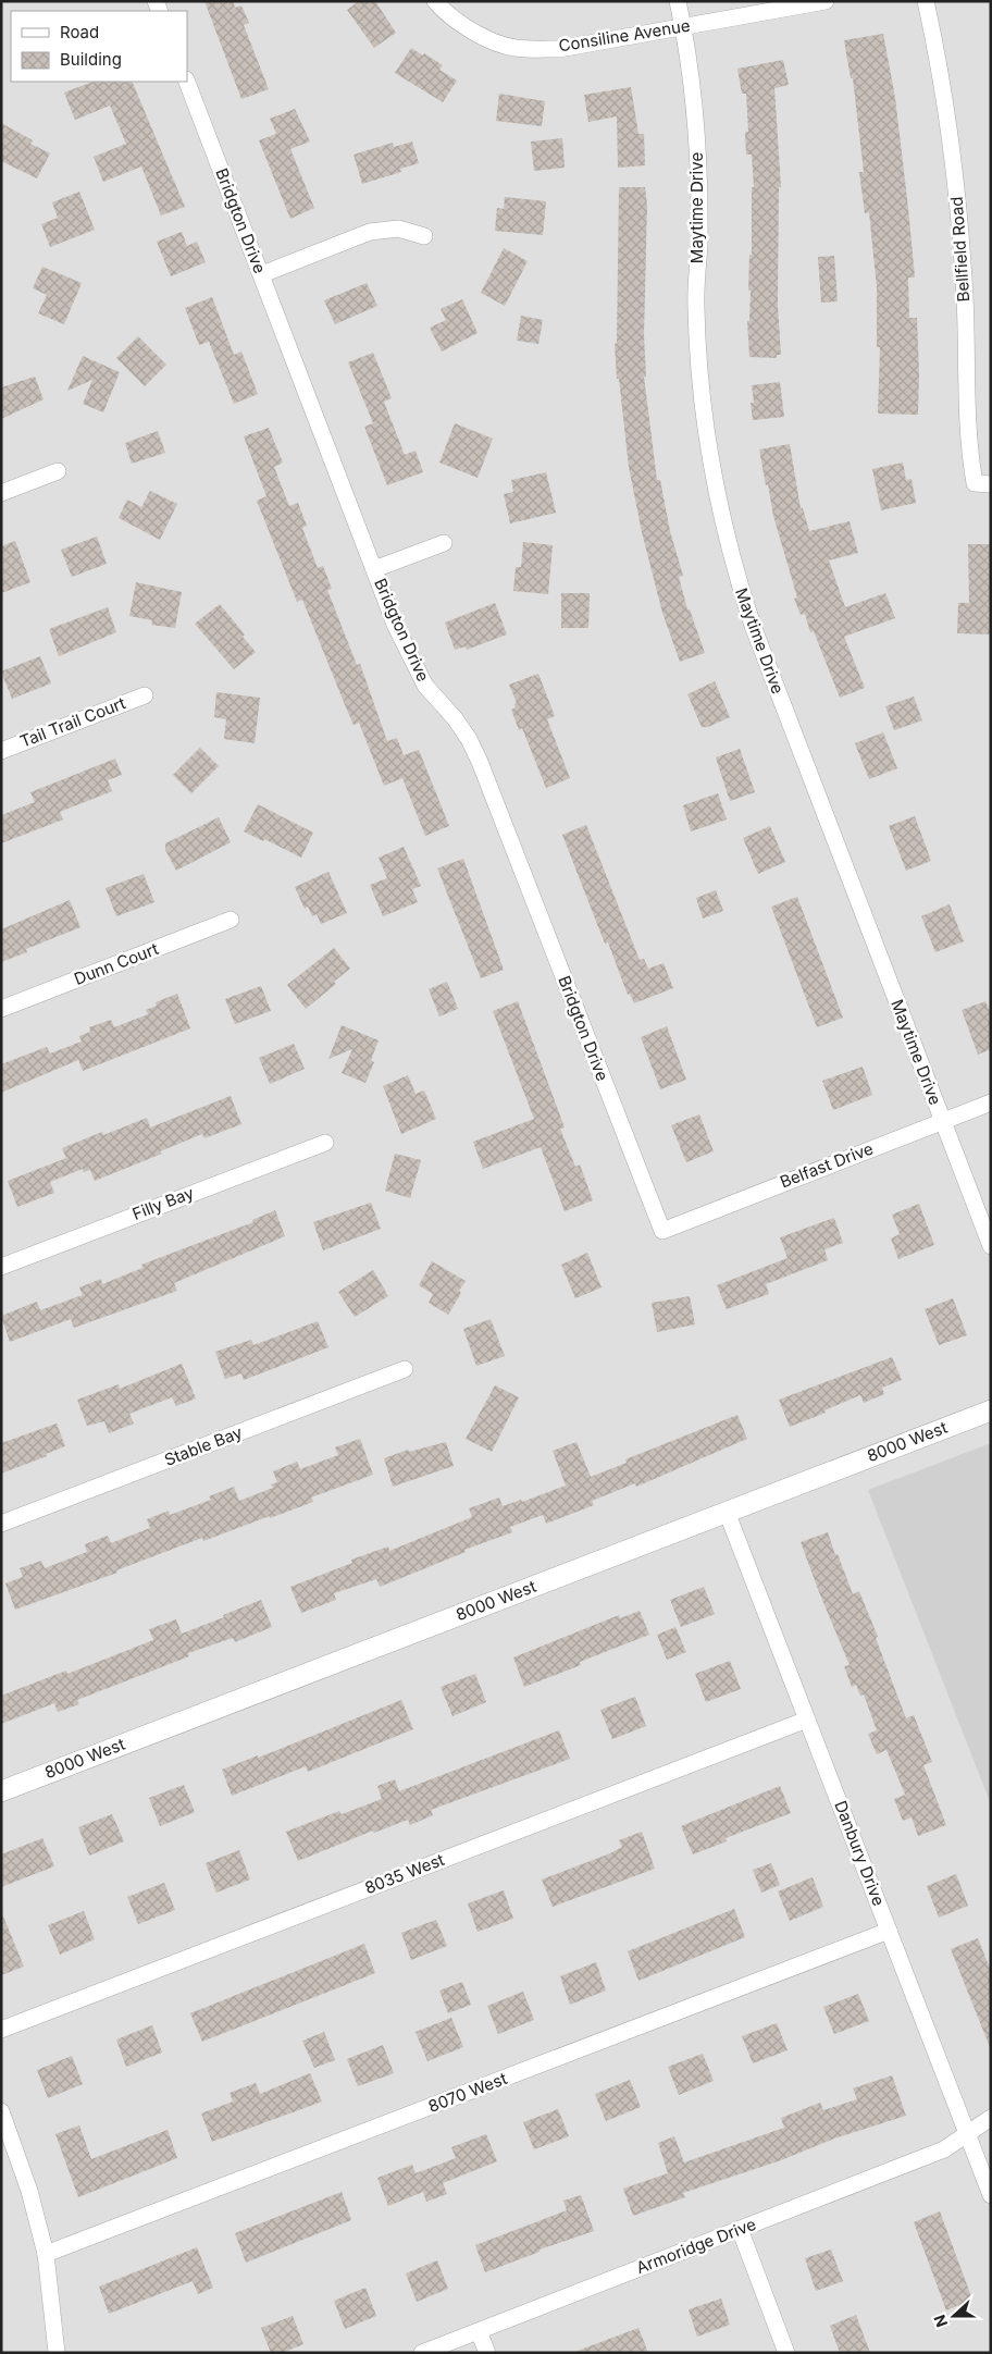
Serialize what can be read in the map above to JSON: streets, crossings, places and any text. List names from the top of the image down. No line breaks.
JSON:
{"streets":{"street":["Consiline Avenue","Maytime Drive","Bridgton Drive","Bellfield Road","Tail Trail Court","Dunn Court","Belfast Drive","Filly Bay","8000 West","Stable Bay","Danbury Drive","8035 West","8070 West","Armoridge Drive"]},"crossings":[["Consiline Avenue","Maytime Drive"],["Maytime Drive","Belfast Drive"],["Bridgton Drive","Belfast Drive"],["8000 West","Danbury Drive"],["Danbury Drive","8035 West"],["Danbury Drive","8070 West"],["Danbury Drive","Armoridge Drive"]],"legend":["Road","Building"],"north":"left"}
